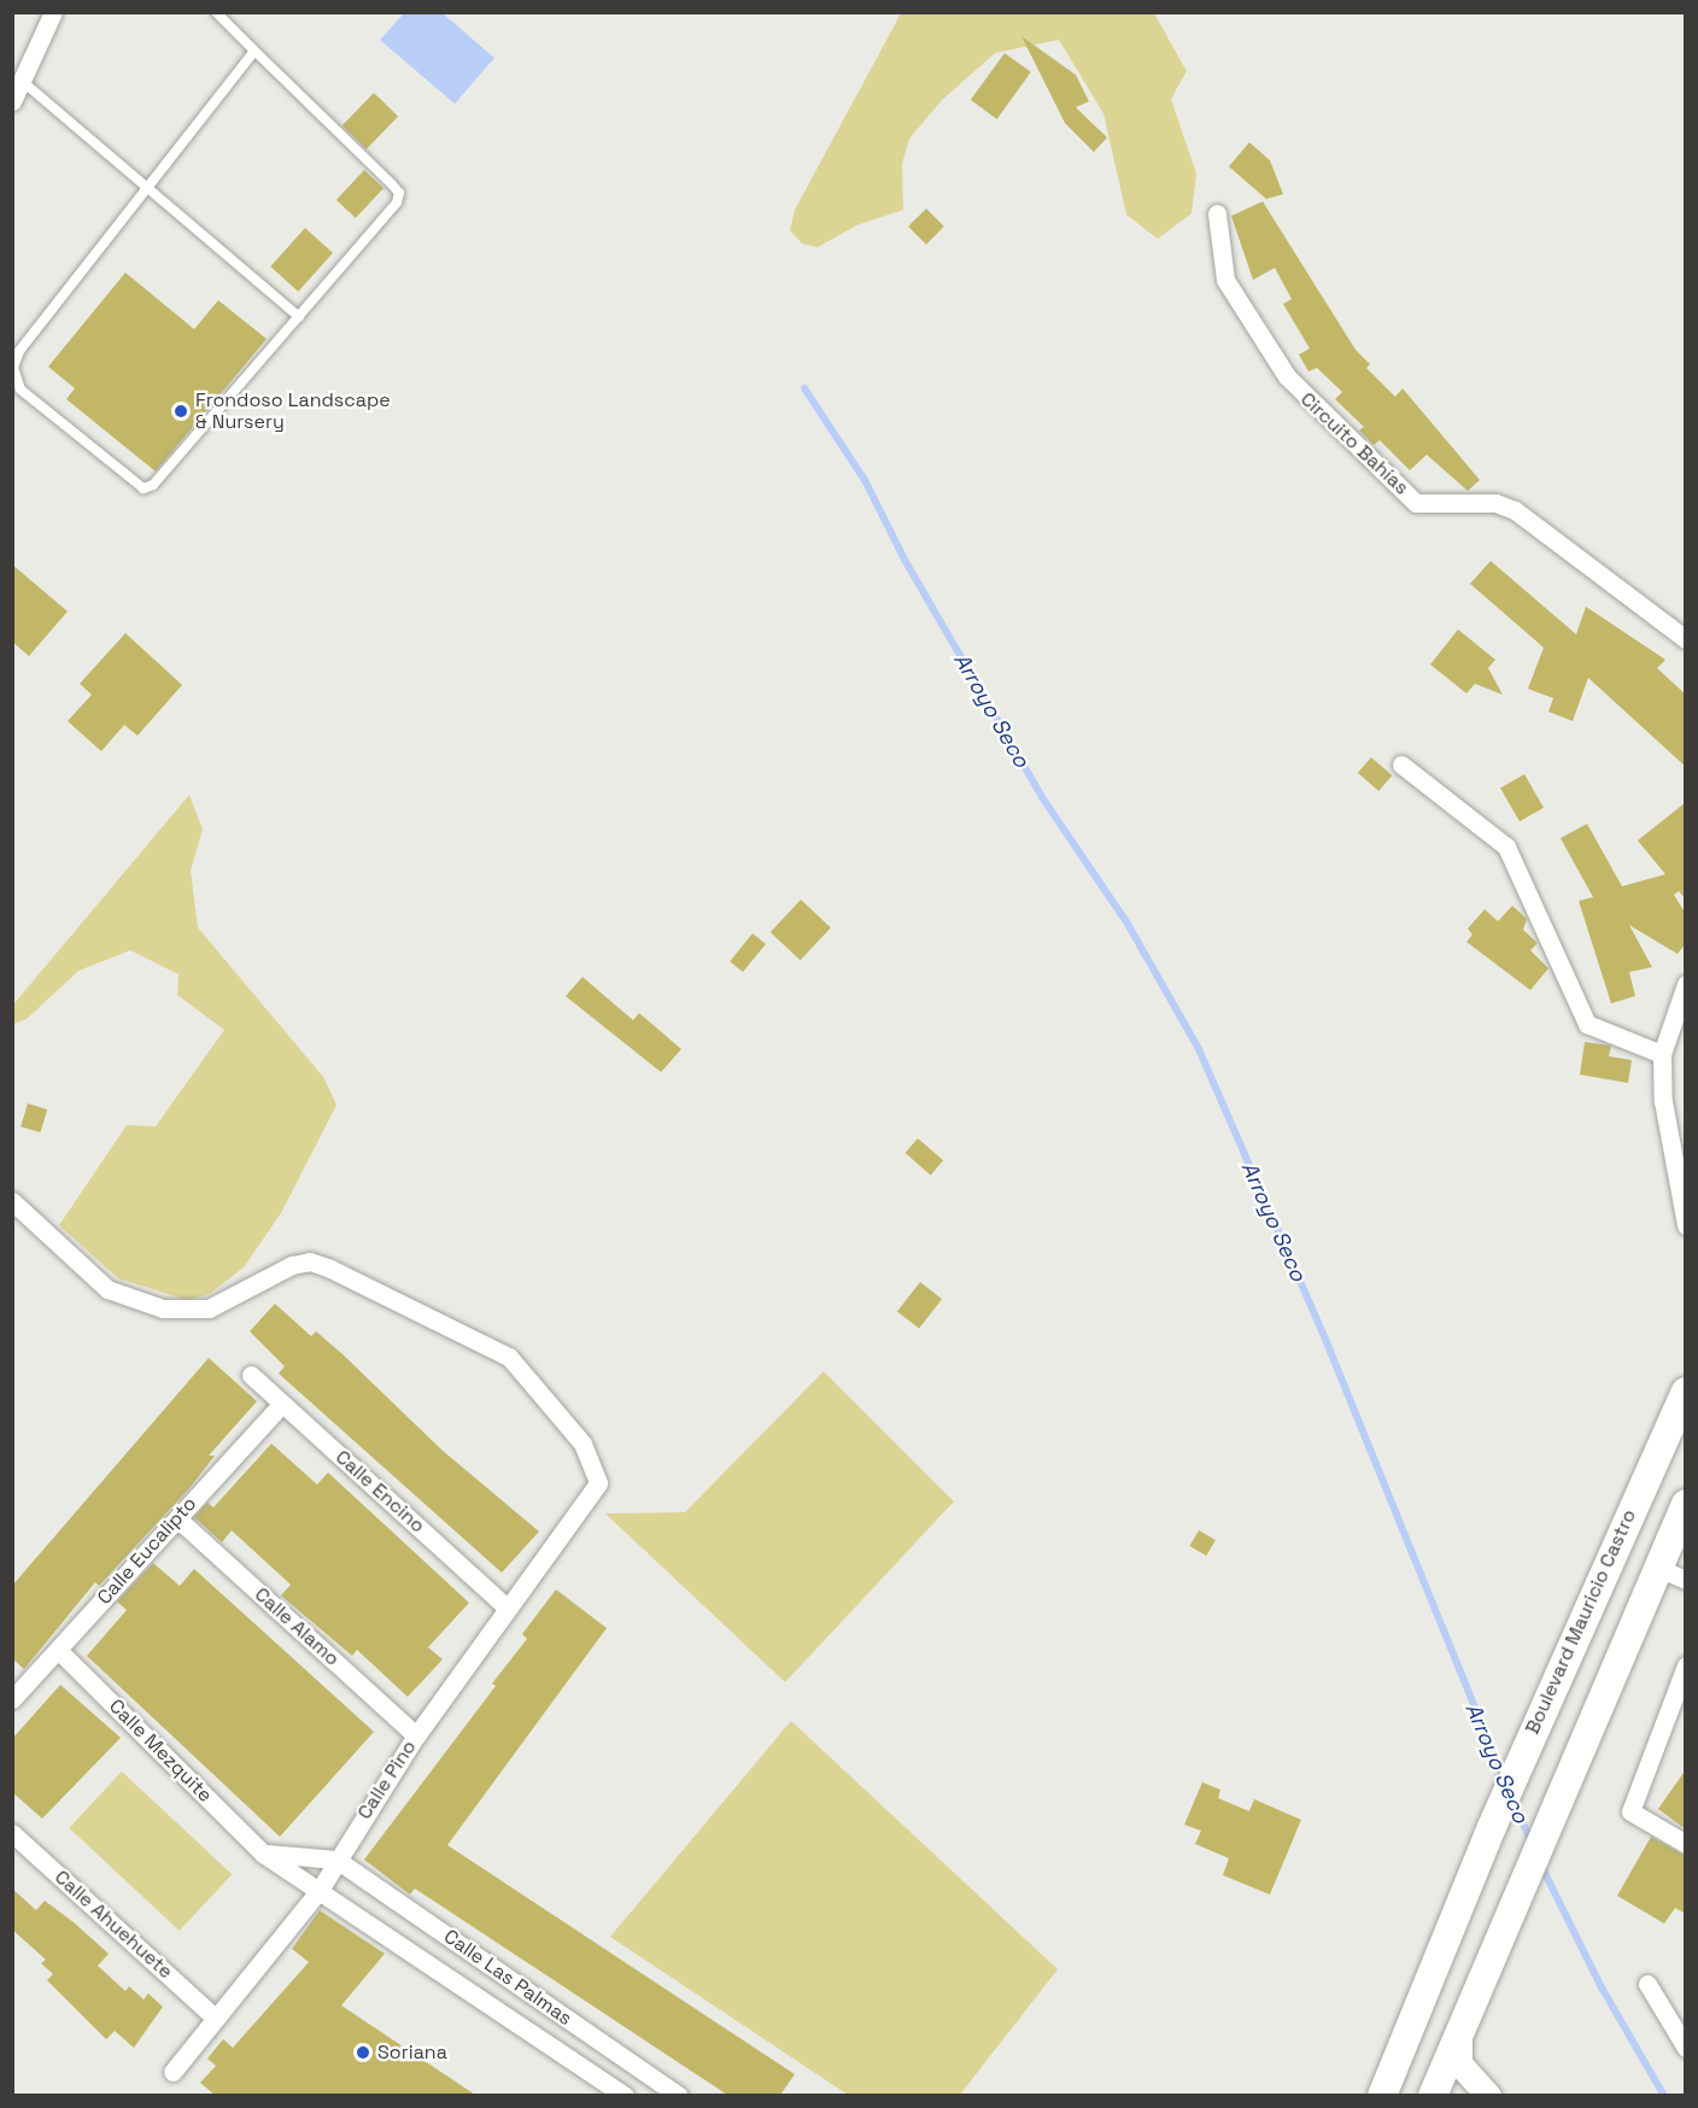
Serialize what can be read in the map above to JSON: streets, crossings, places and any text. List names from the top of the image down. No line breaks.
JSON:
{"streets":{"main road":["Boulevard Mauricio Castro"],"street":["Circuito Bahías","Calle Encino","Calle Eucalipto","Calle Alamo","Calle Mezquite","Calle Pino","Calle Ahuehuete","Calle Las Palmas"]},"crossings":[["Calle Encino","Calle Eucalipto"],["Calle Encino","Calle Pino"],["Calle Eucalipto","Calle Alamo"],["Calle Eucalipto","Calle Mezquite"],["Calle Alamo","Calle Pino"],["Calle Mezquite","Calle Pino"],["Calle Mezquite","Calle Las Palmas"],["Calle Pino","Calle Ahuehuete"],["Calle Pino","Calle Las Palmas"]],"water":["Arroyo Seco"],"places":["Frondoso Landscape & Nursery","Soriana"]}
